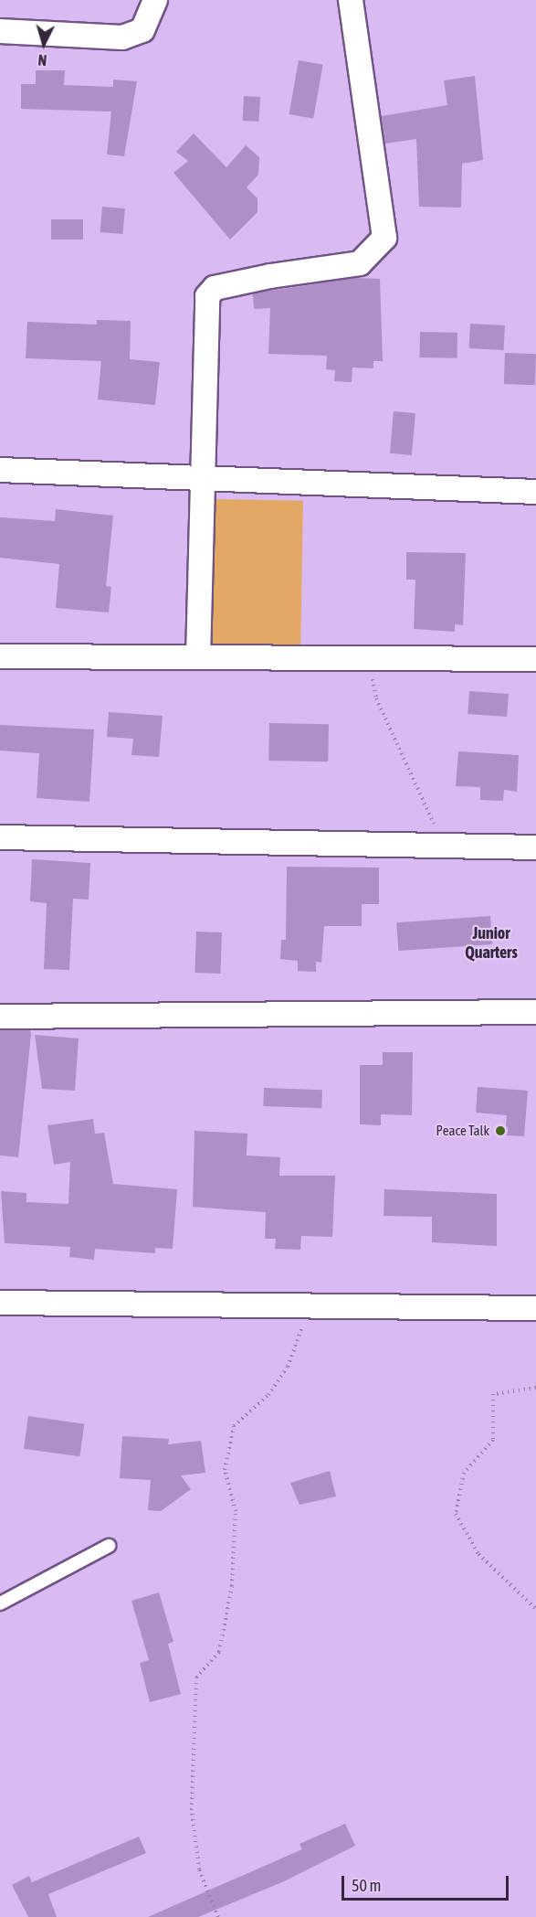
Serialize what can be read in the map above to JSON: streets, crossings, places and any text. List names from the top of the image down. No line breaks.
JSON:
{"districts":["Junior Quarters"],"places":["Peace Talk"],"scale_bar":"50 m","north":"bottom"}
